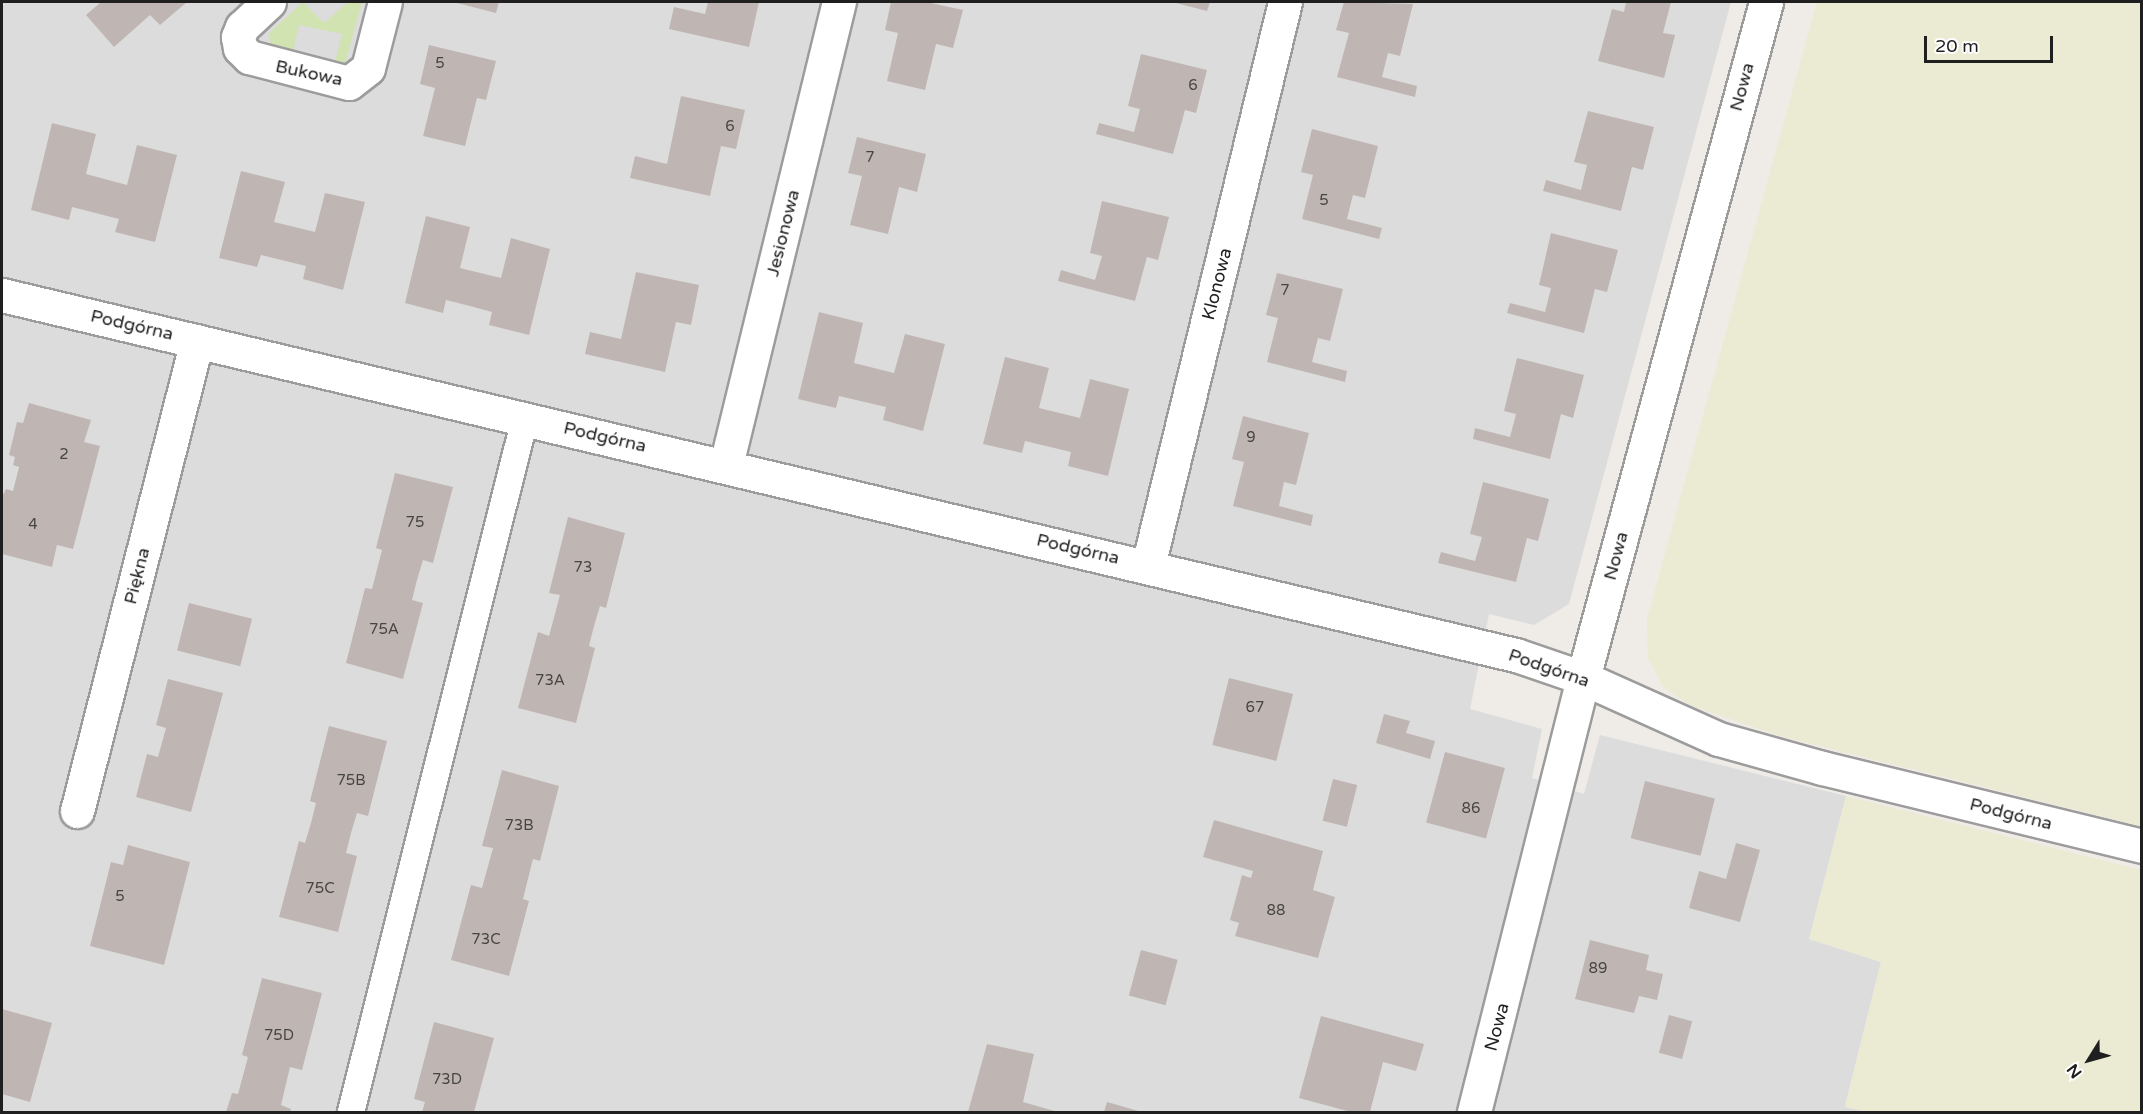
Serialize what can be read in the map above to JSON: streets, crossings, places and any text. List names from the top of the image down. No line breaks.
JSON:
{"streets":{"street":["Bukowa","Nowa","Jesionowa","Klonowa","Podgórna","Piękna"]},"crossings":[["Nowa","Podgórna"],["Jesionowa","Podgórna"],["Klonowa","Podgórna"],["Podgórna","Piękna"]],"house_numbers":["5","6","6","7","5","7","9","2","75","4","73","75A","73A","67","75B","86","73B","75C","5","88","73C","89","75D","73D"],"scale_bar":"20 m","north":"bottom left"}
